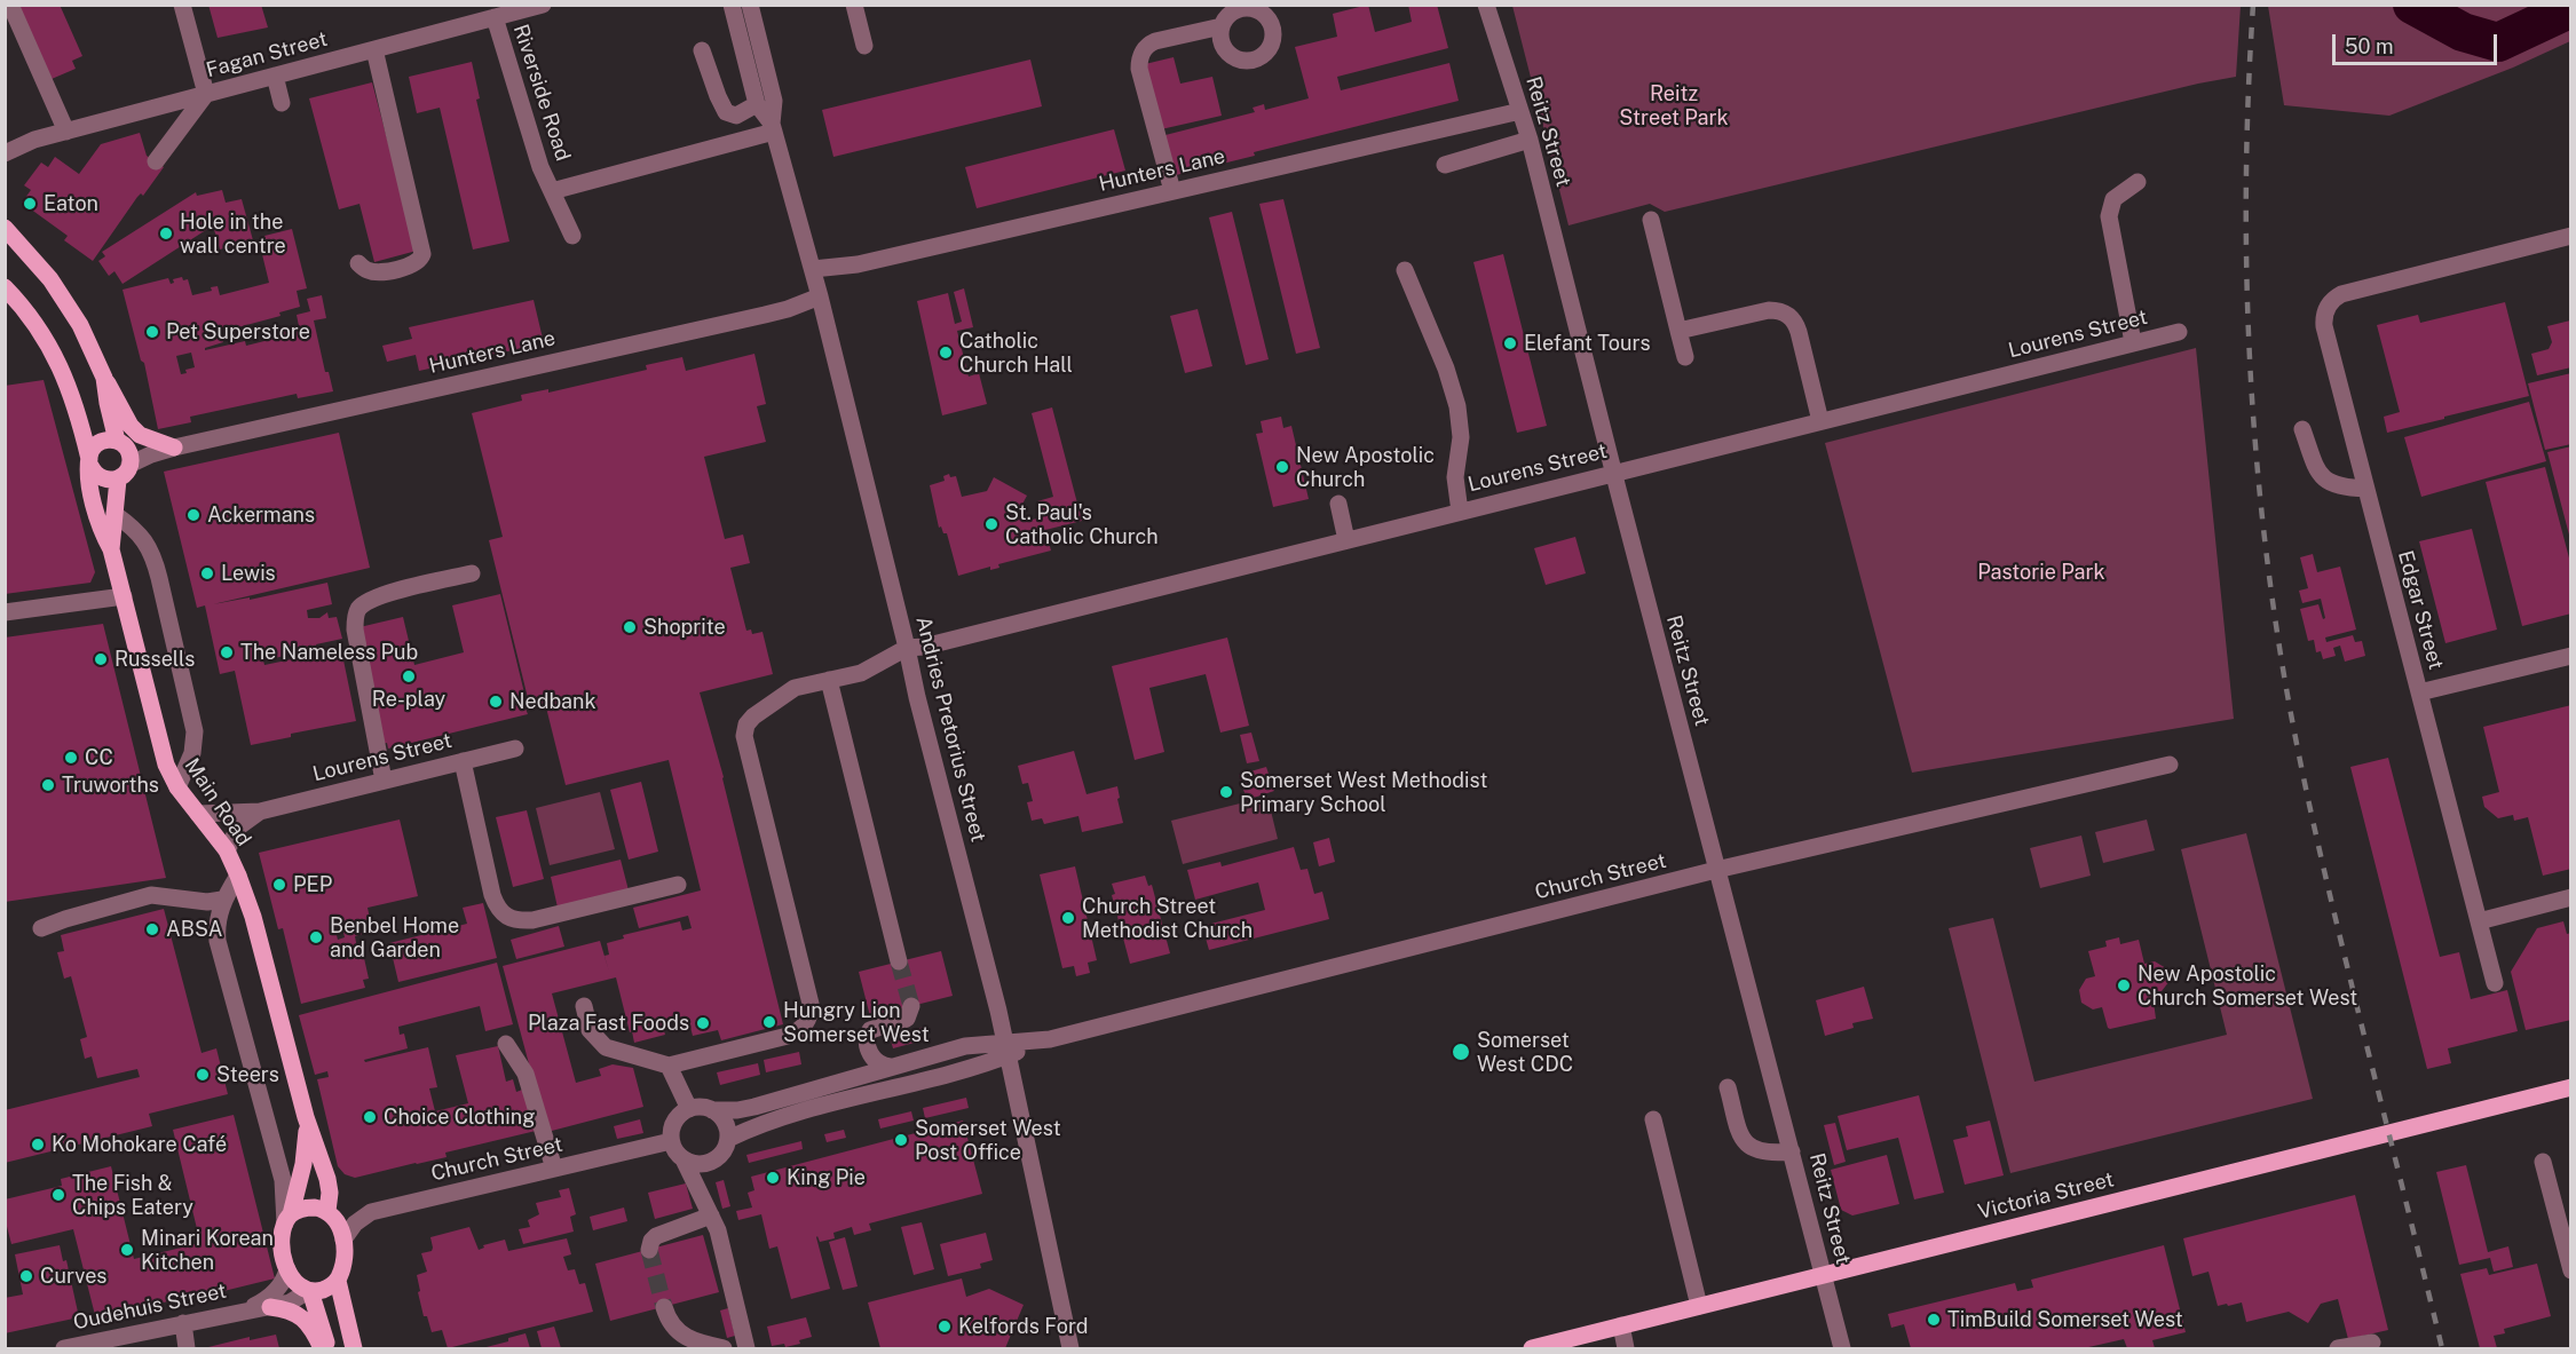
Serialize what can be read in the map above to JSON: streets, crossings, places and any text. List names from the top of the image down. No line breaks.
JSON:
{"streets":{"main road":["Main Road","Victoria Street"],"street":["Fagan Street","Riverside Road","Reitz Street","Hunters Lane","Lourens Street","Edgar Street","Andries Pretorius Street","Church Street","Oudehuis Street"]},"crossings":[["Fagan Street","Riverside Road"],["Reitz Street","Hunters Lane"],["Reitz Street","Lourens Street"],["Reitz Street","Church Street"],["Reitz Street","Victoria Street"],["Hunters Lane","Andries Pretorius Street"],["Hunters Lane","Main Road"],["Lourens Street","Andries Pretorius Street"],["Lourens Street","Main Road"],["Andries Pretorius Street","Church Street"],["Main Road","Church Street"],["Main Road","Oudehuis Street"],["Church Street","Oudehuis Street"]],"parks":["Reitz Street Park","Pastorie Park"],"places":["Eaton","Hole in the wall centre","Pet Superstore","Elefant Tours","Catholic Church Hall","New Apostolic Church","Ackermans","St. Paul's Catholic Church","Lewis","Shoprite","The Nameless Pub","Russells","Re-play","Nedbank","CC","Truworths","Somerset West Methodist Primary School","PEP","Church Street Methodist Church","ABSA","Benbel Home and Garden","New Apostolic Church Somerset West","Hungry Lion Somerset West","Plaza Fast Foods","Somerset West CDC","Steers","Choice Clothing","Somerset West Post Office","Ko Mohokare Café","King Pie","The Fish & Chips Eatery","Minari Korean Kitchen","Curves","TimBuild Somerset West","Kelfords Ford"],"scale_bar":"50 m"}
